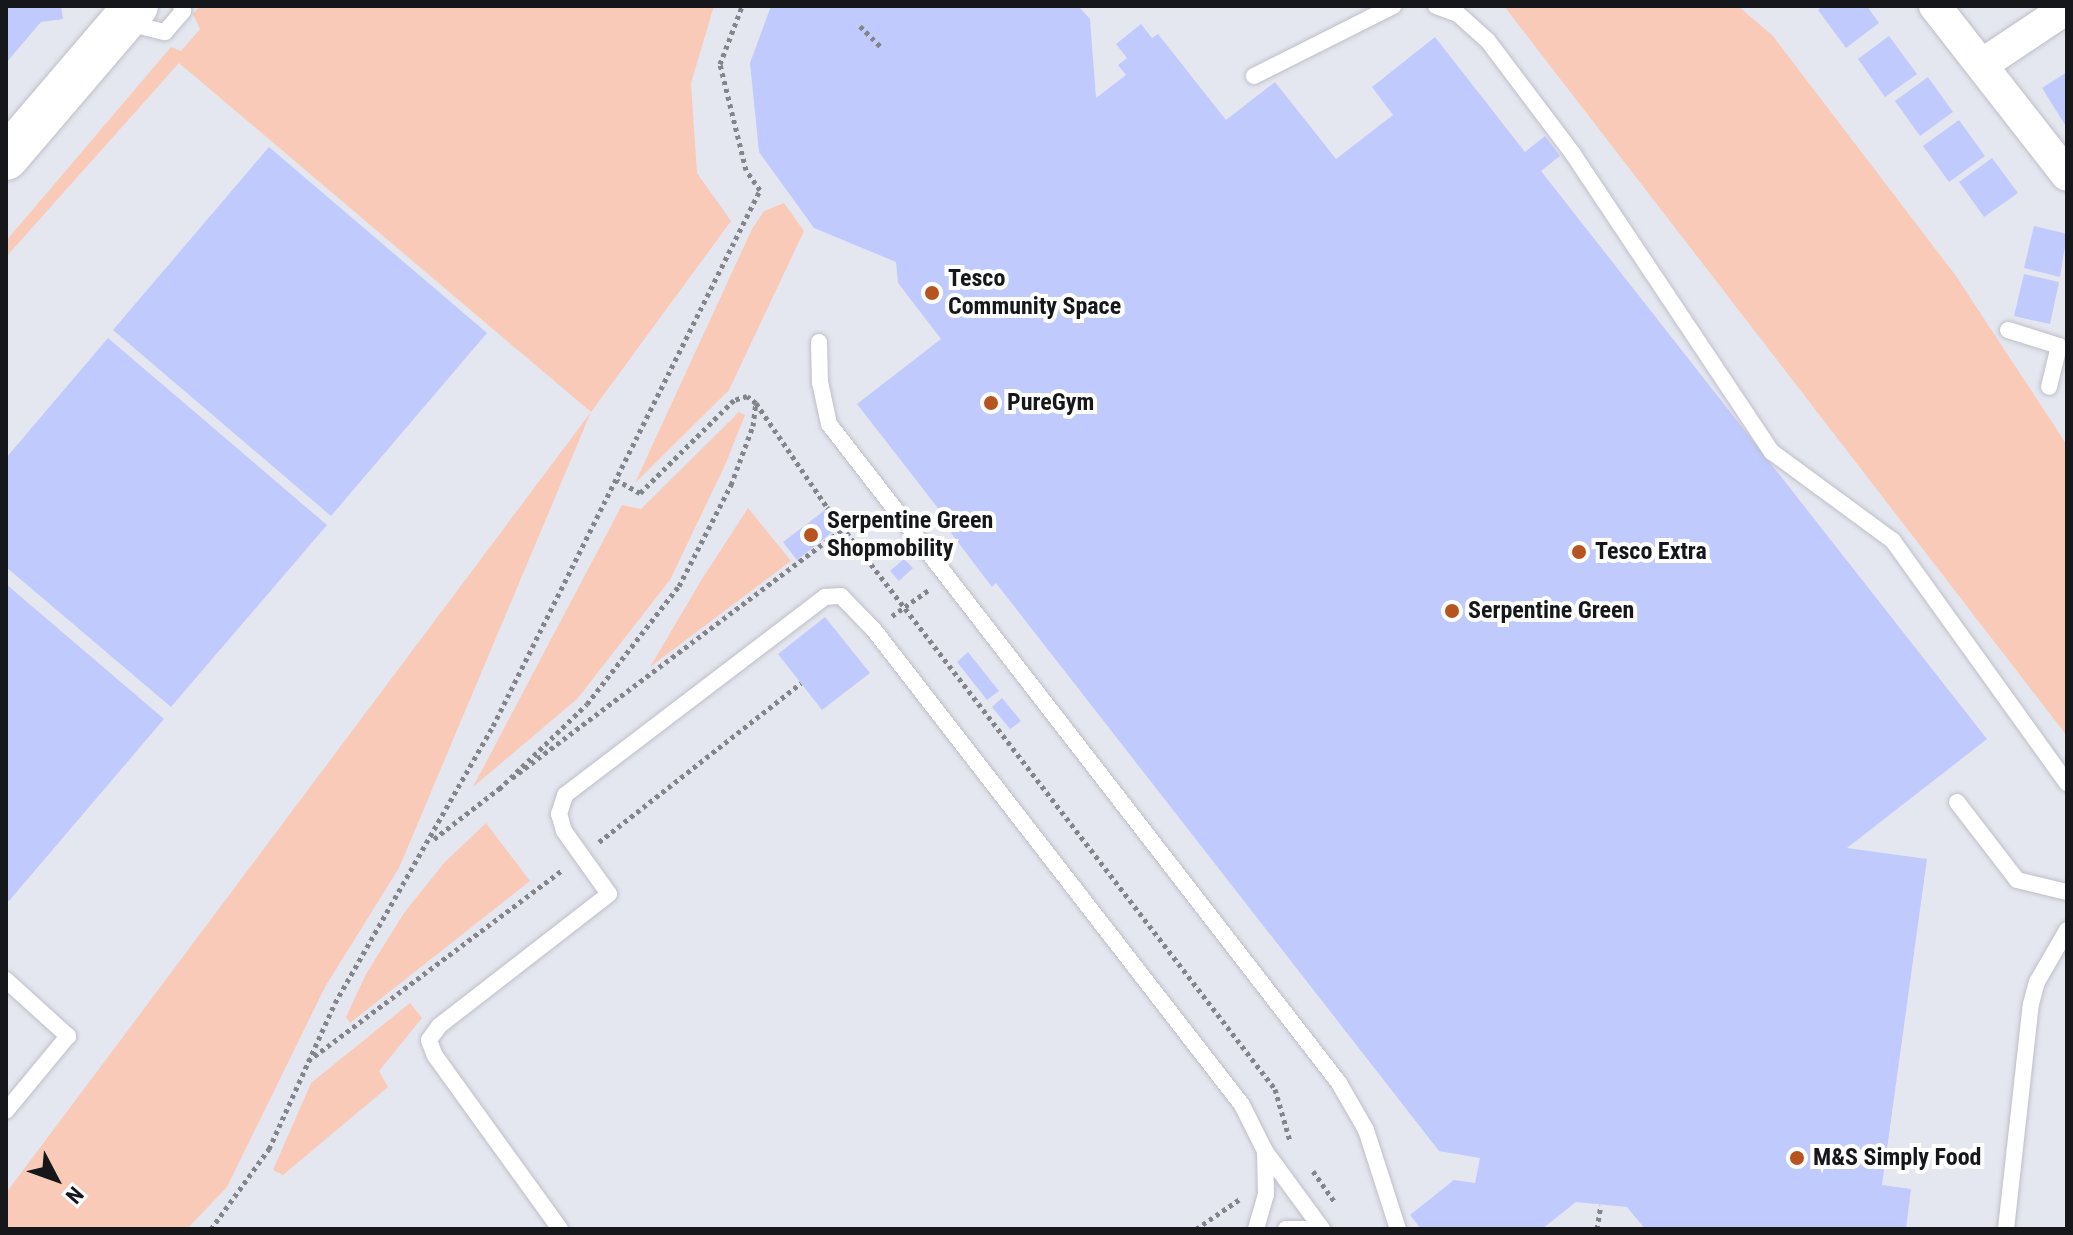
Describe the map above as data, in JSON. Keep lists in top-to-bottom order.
{
  "places": [
    "Tesco Community Space",
    "PureGym",
    "Serpentine Green Shopmobility",
    "Tesco Extra",
    "Serpentine Green",
    "M&S Simply Food"
  ],
  "north": "bottom right"
}
